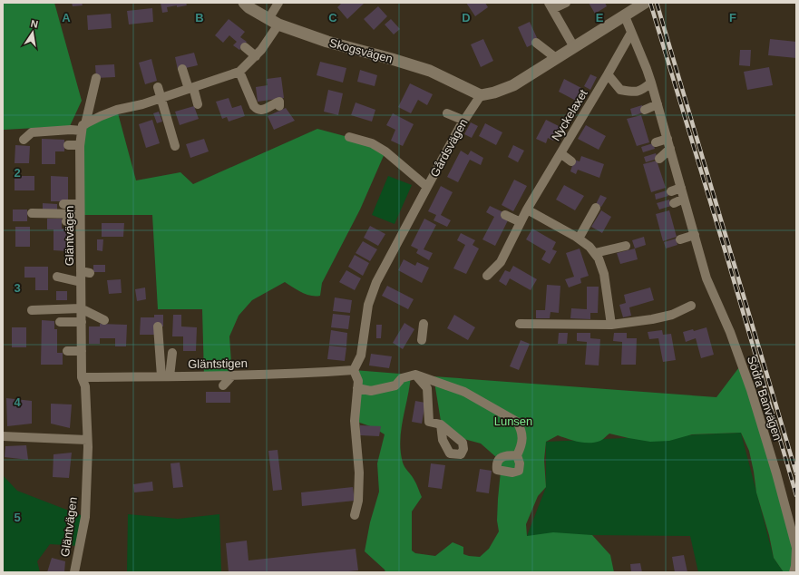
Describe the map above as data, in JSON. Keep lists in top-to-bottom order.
{
  "streets": {
    "street": [
      "Skogsvägen",
      "Nyckelaxet",
      "Gårdsvägen",
      "Gläntvägen",
      "Gläntstigen",
      "Södra Banvägen"
    ]
  },
  "crossings": [
    ["Skogsvägen", "Gårdsvägen"],
    ["Nyckelaxet", "Södra Banvägen"],
    ["Gårdsvägen", "Gläntstigen"],
    ["Gläntvägen", "Gläntstigen"]
  ],
  "parks": ["Lunsen"],
  "north": "top",
  "grid": {
    "columns": [
      "A",
      "B",
      "C",
      "D",
      "E",
      "F"
    ],
    "rows": [
      "2",
      "3",
      "4",
      "5"
    ]
  }
}
